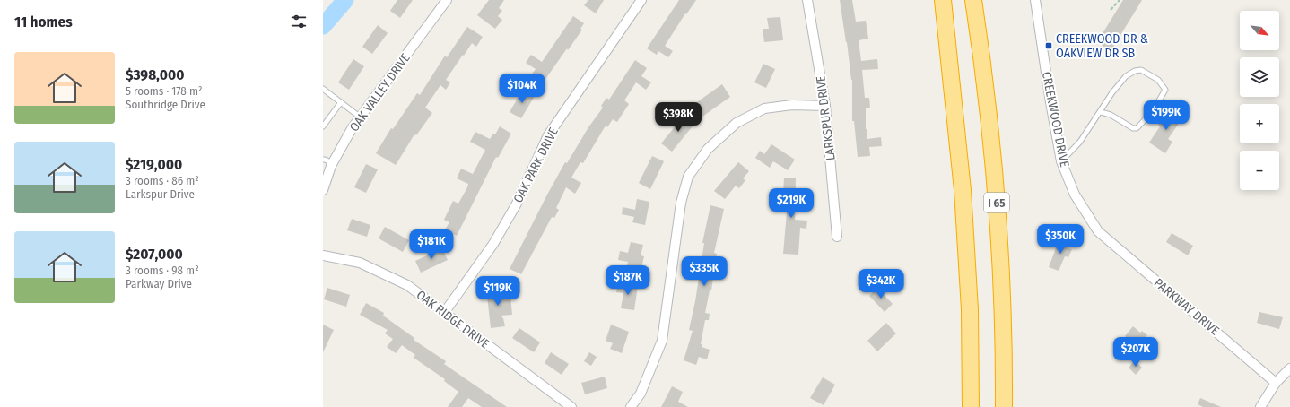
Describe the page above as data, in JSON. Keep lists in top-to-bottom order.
{
  "streets": {
    "highway": ["I 65"],
    "street": [
      "OAK VALLEY DRIVE",
      "LARKSPUR DRIVE",
      "CREEKWOOD DRIVE",
      "OAK PARK DRIVE",
      "PARKWAY DRIVE",
      "OAK RIDGE DRIVE"
    ]
  },
  "crossings": [
    ["CREEKWOOD DRIVE", "PARKWAY DRIVE"],
    ["OAK PARK DRIVE", "OAK RIDGE DRIVE"]
  ],
  "places": {
    "transit": ["CREEKWOOD DR & OAKVIEW DR SB"]
  },
  "north": "bottom right",
  "page": {
    "heading": "11 homes",
    "map_buttons": ["+", "−"],
    "list": [
      {
        "name": "$398,000",
        "note": "5 rooms · 178 m² · Southridge Drive"
      },
      {
        "name": "$219,000",
        "note": "3 rooms · 86 m² · Larkspur Drive"
      },
      {
        "name": "$207,000",
        "note": "3 rooms · 98 m² · Parkway Drive"
      }
    ],
    "price": [
      "$104K",
      "$199K",
      "$398K",
      "$219K",
      "$350K",
      "$181K",
      "$335K",
      "$187K",
      "$342K",
      "$119K",
      "$207K"
    ]
  }
}
